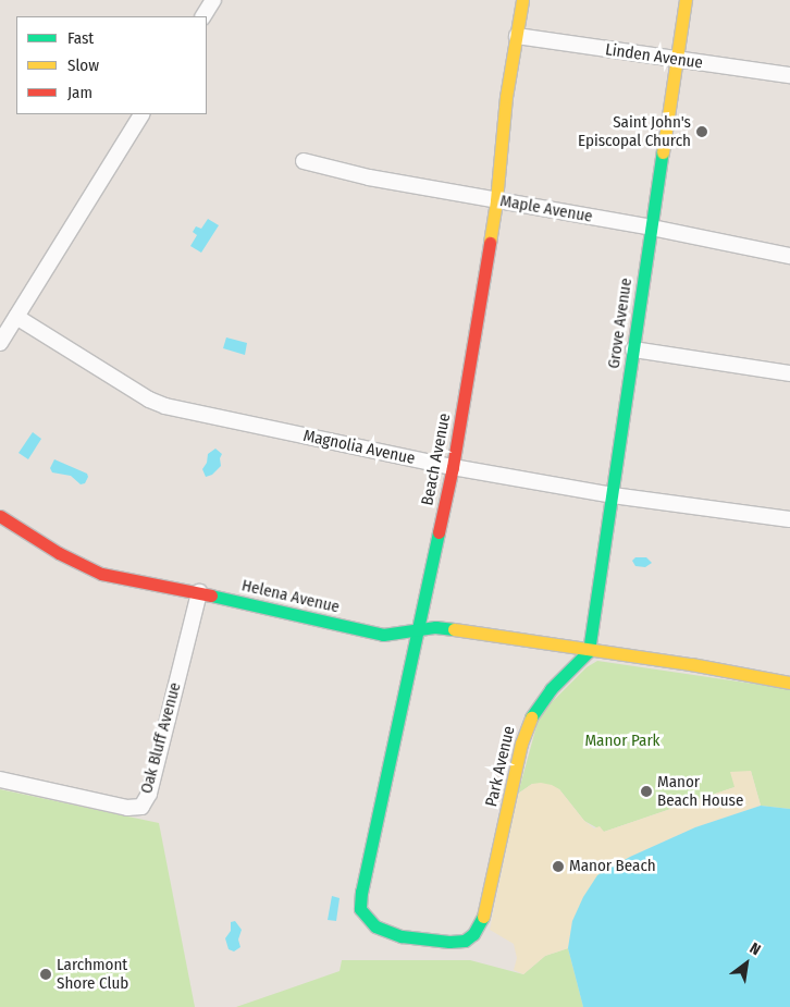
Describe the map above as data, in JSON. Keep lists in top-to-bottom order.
{
  "streets": {
    "street": [
      "Linden Avenue",
      "Maple Avenue",
      "Grove Avenue",
      "Magnolia Avenue",
      "Beach Avenue",
      "Helena Avenue",
      "Oak Bluff Avenue",
      "Park Avenue"
    ]
  },
  "crossings": [
    ["Linden Avenue", "Grove Avenue"],
    ["Linden Avenue", "Beach Avenue"],
    ["Maple Avenue", "Grove Avenue"],
    ["Maple Avenue", "Beach Avenue"],
    ["Grove Avenue", "Magnolia Avenue"],
    ["Grove Avenue", "Helena Avenue"],
    ["Grove Avenue", "Park Avenue"],
    ["Magnolia Avenue", "Beach Avenue"],
    ["Beach Avenue", "Helena Avenue"],
    ["Beach Avenue", "Park Avenue"],
    ["Helena Avenue", "Oak Bluff Avenue"],
    ["Helena Avenue", "Park Avenue"]
  ],
  "parks": ["Manor Park"],
  "places": [
    "Saint John's Episcopal Church",
    "Manor Beach House",
    "Manor Beach",
    "Larchmont Shore Club"
  ],
  "legend": ["Fast", "Slow", "Jam"],
  "north": "top right"
}
